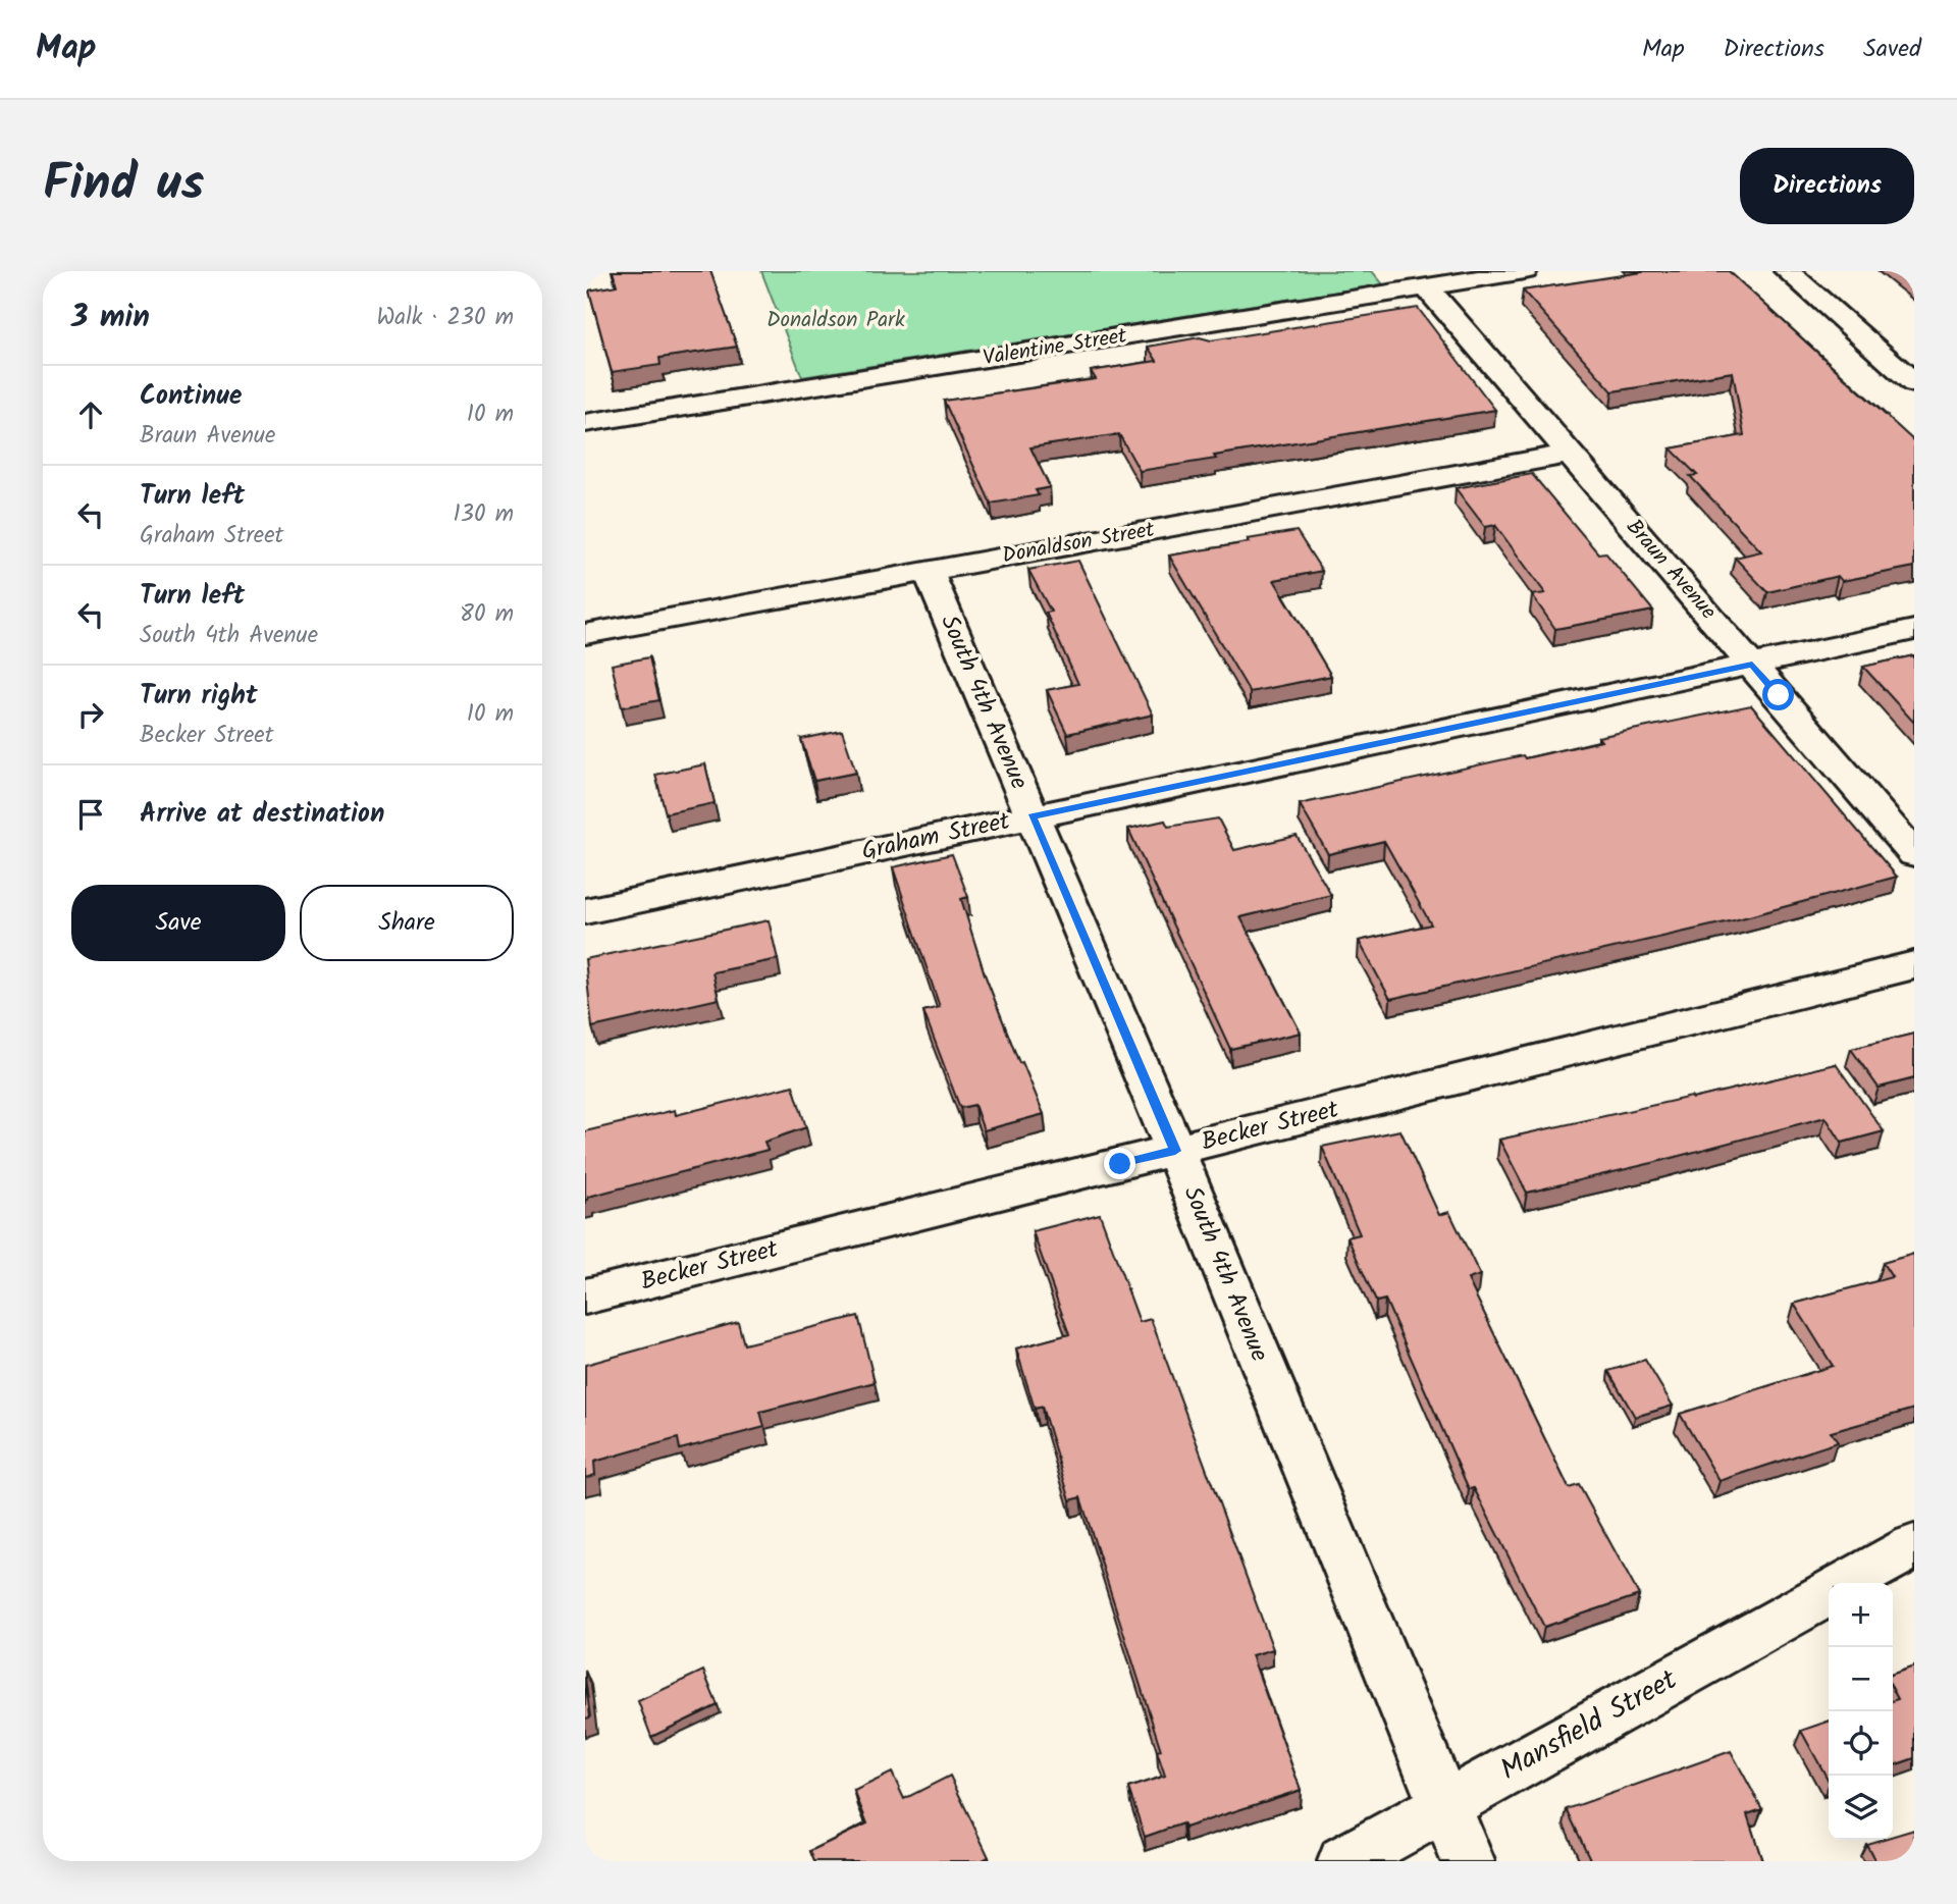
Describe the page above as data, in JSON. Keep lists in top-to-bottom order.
{
  "streets": {
    "street": [
      "Valentine Street",
      "Donaldson Street",
      "Braun Avenue",
      "South 4th Avenue",
      "Graham Street",
      "Becker Street",
      "Mansfield Street"
    ]
  },
  "crossings": [
    ["Valentine Street", "Braun Avenue"],
    ["Donaldson Street", "Braun Avenue"],
    ["Donaldson Street", "South 4th Avenue"],
    ["Braun Avenue", "Graham Street"],
    ["South 4th Avenue", "Graham Street"],
    ["South 4th Avenue", "Becker Street"],
    ["South 4th Avenue", "Mansfield Street"]
  ],
  "parks": ["Donaldson Park"],
  "page": {
    "header": "Map",
    "nav": ["Map", "Directions", "Saved"],
    "title": "Find us",
    "buttons": [
      "Directions",
      ["Save", "Share"]
    ],
    "heading": ["3 min", "Walk · 230 m"],
    "list": [
      ["Continue", "Braun Avenue", "10 m"],
      ["Turn left", "Graham Street", "130 m"],
      ["Turn left", "South 4th Avenue", "80 m"],
      ["Turn right", "Becker Street", "10 m"],
      "Arrive at destination"
    ],
    "map_buttons": ["+", "−"]
  }
}
